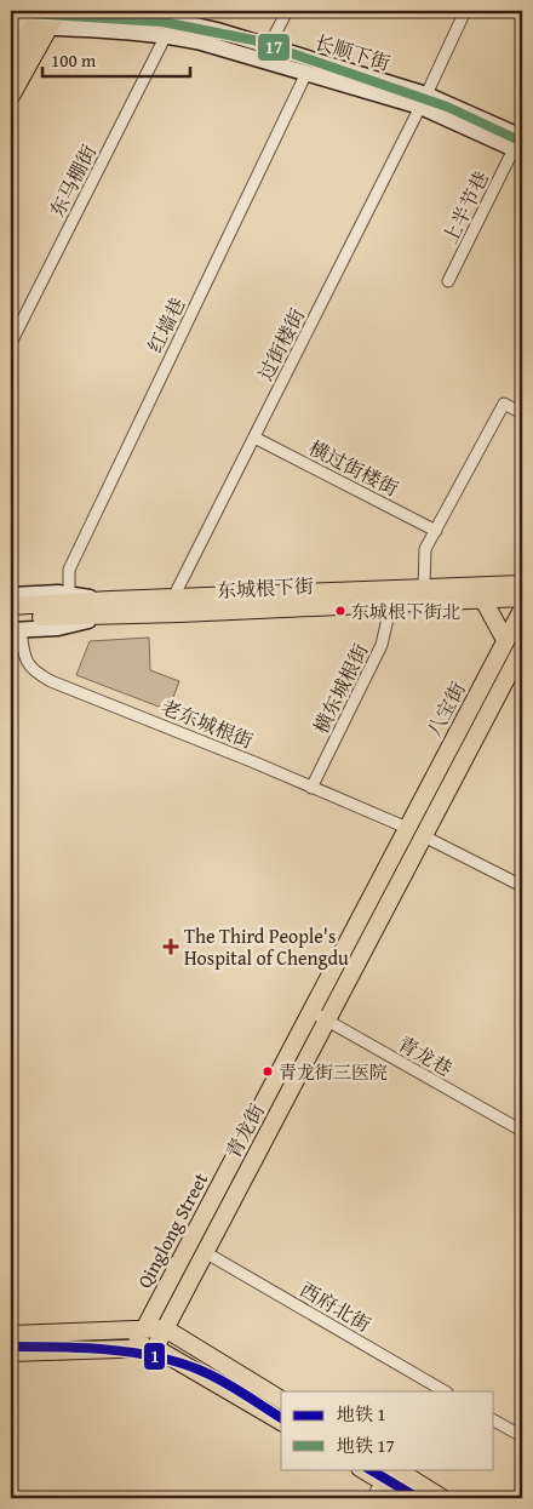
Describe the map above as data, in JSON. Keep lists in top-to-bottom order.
{
  "streets": {
    "main road": [
      "长顺下街",
      "东城根下街",
      "八宝街",
      "青龙街",
      "Qinglong Street"
    ],
    "street": [
      "东马棚街",
      "上半节巷",
      "红墙巷",
      "过街楼街",
      "横过街楼街",
      "横东城根街",
      "老东城根街",
      "青龙巷",
      "西府北街"
    ]
  },
  "crossings": [
    ["长顺下街", "东马棚街"],
    ["长顺下街", "上半节巷"],
    ["长顺下街", "红墙巷"],
    ["长顺下街", "过街楼街"],
    ["红墙巷", "东城根下街"],
    ["过街楼街", "横过街楼街"],
    ["过街楼街", "东城根下街"],
    ["东城根下街", "横东城根街"],
    ["横东城根街", "老东城根街"],
    ["八宝街", "老东城根街"],
    ["八宝街", "青龙街"],
    ["八宝街", "Qinglong Street"],
    ["老东城根街", "Qinglong Street"],
    ["青龙巷", "青龙街"],
    ["青龙巷", "Qinglong Street"],
    ["青龙街", "西府北街"]
  ],
  "places": {
    "other": ["东城根下街北", "青龙街三医院"],
    "health": ["The Third People's Hospital of Chengdu"]
  },
  "lines": ["metro line 17", "metro line 1"],
  "legend": ["地铁 1", "地铁 17"],
  "scale_bar": "100 m"
}
